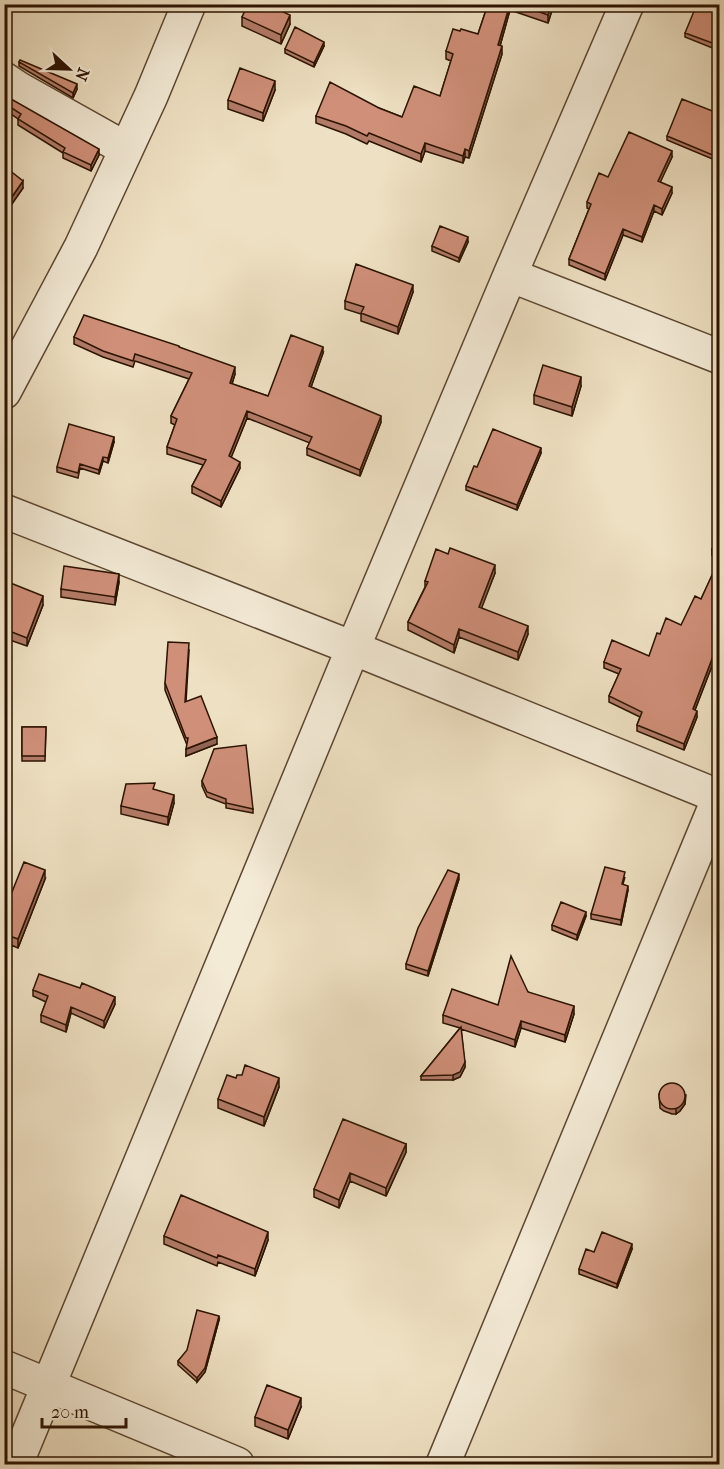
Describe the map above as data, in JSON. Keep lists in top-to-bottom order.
{
  "scale_bar": "20 m",
  "north": "right"
}
